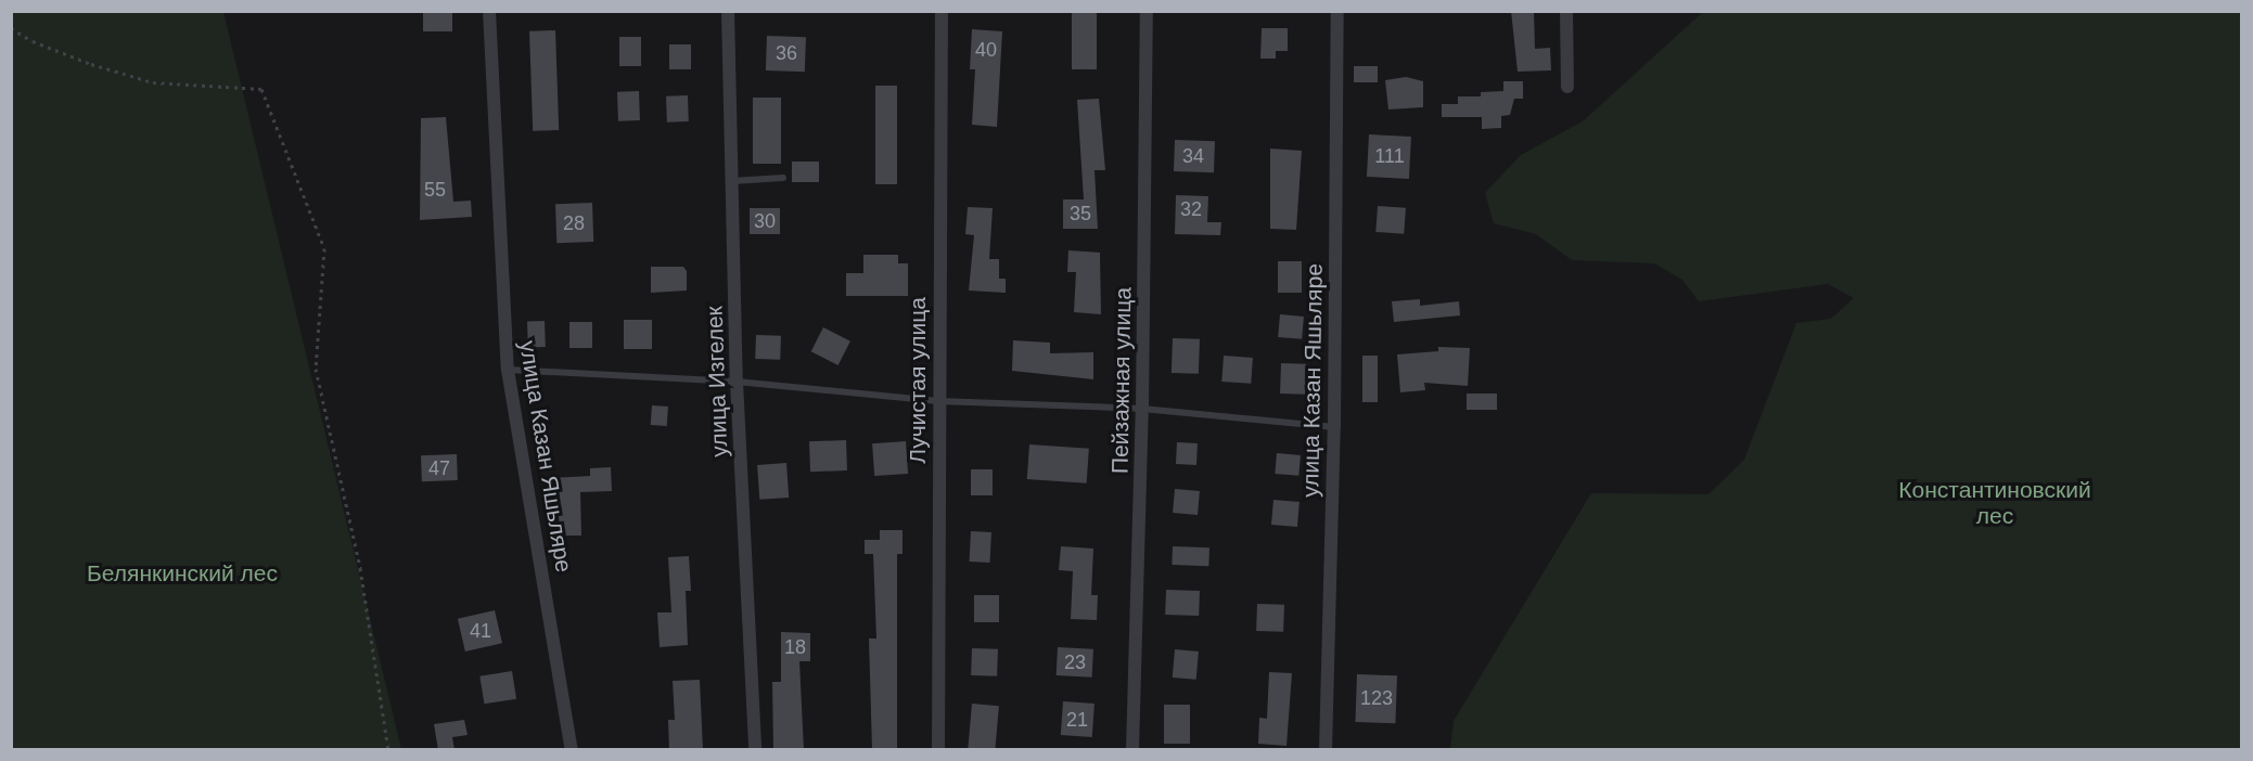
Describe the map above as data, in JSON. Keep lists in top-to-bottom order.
{
  "streets": {
    "street": [
      "Лучистая улица",
      "Пейзажная улица",
      "улица Казан Яшьляре",
      "улица Изгелек"
    ]
  },
  "parks": ["Константиновский лес", "Белянкинский лес"],
  "house_numbers": [
    "40",
    "36",
    "34",
    "111",
    "55",
    "32",
    "35",
    "30",
    "28",
    "47",
    "41",
    "18",
    "23",
    "123",
    "21"
  ]
}
